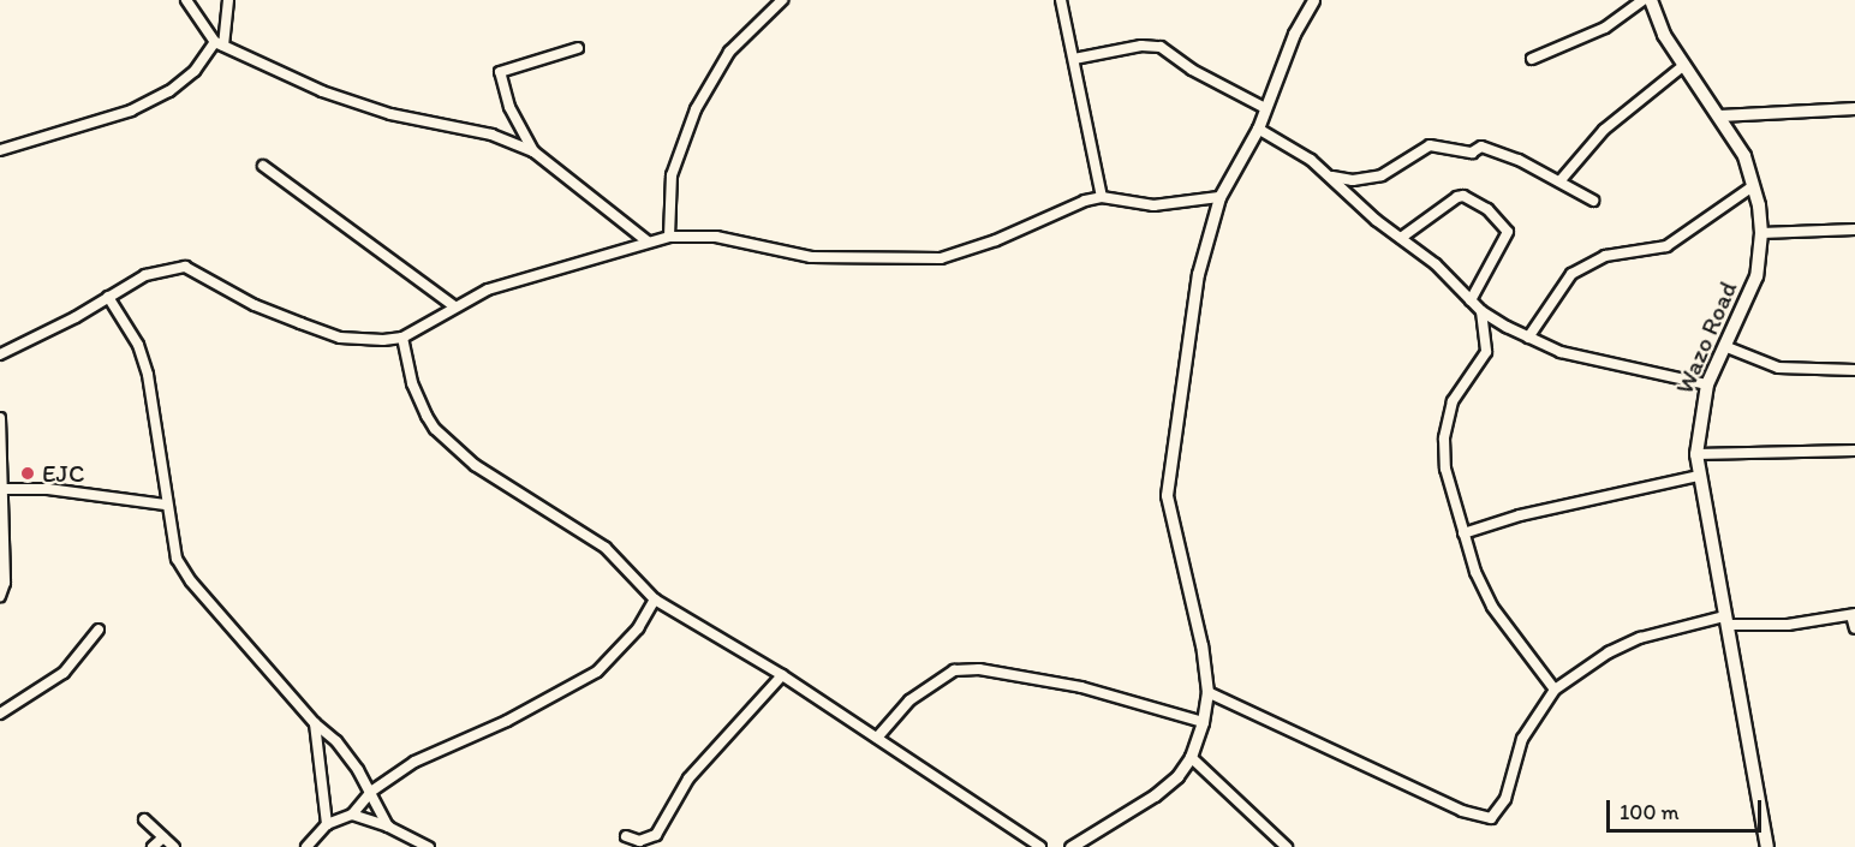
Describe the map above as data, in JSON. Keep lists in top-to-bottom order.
{
  "streets": {
    "main road": ["Wazo Road"]
  },
  "places": ["EJC"],
  "scale_bar": "100 m"
}
